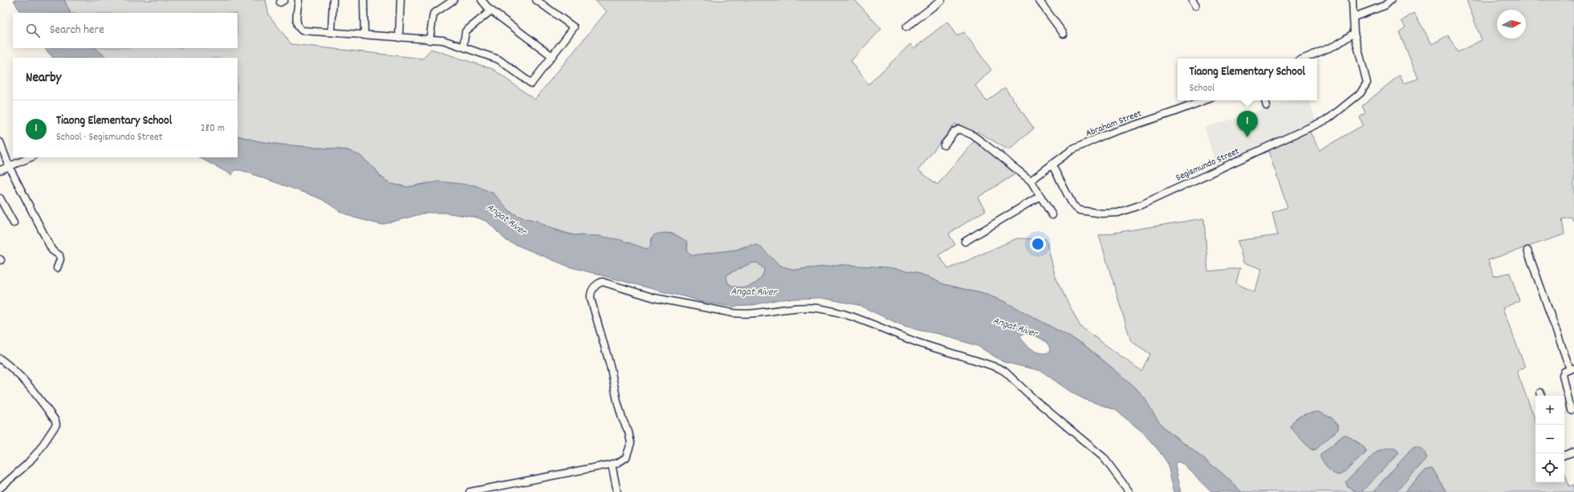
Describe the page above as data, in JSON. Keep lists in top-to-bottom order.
{
  "streets": {
    "street": ["Abraham Street", "Segismundo Street"]
  },
  "crossings": [
    ["Abraham Street", "Segismundo Street"]
  ],
  "water": ["Angat River"],
  "north": "right",
  "page": {
    "search": "Search here",
    "heading": "Nearby",
    "popup": ["Tiaong Elementary School", "School"],
    "list": [
      {
        "mark": "1",
        "name": "Tiaong Elementary School",
        "note": "School · Segismundo Street",
        "value": "280 m"
      }
    ],
    "pins": "1",
    "map_buttons": ["+", "−"]
  }
}
